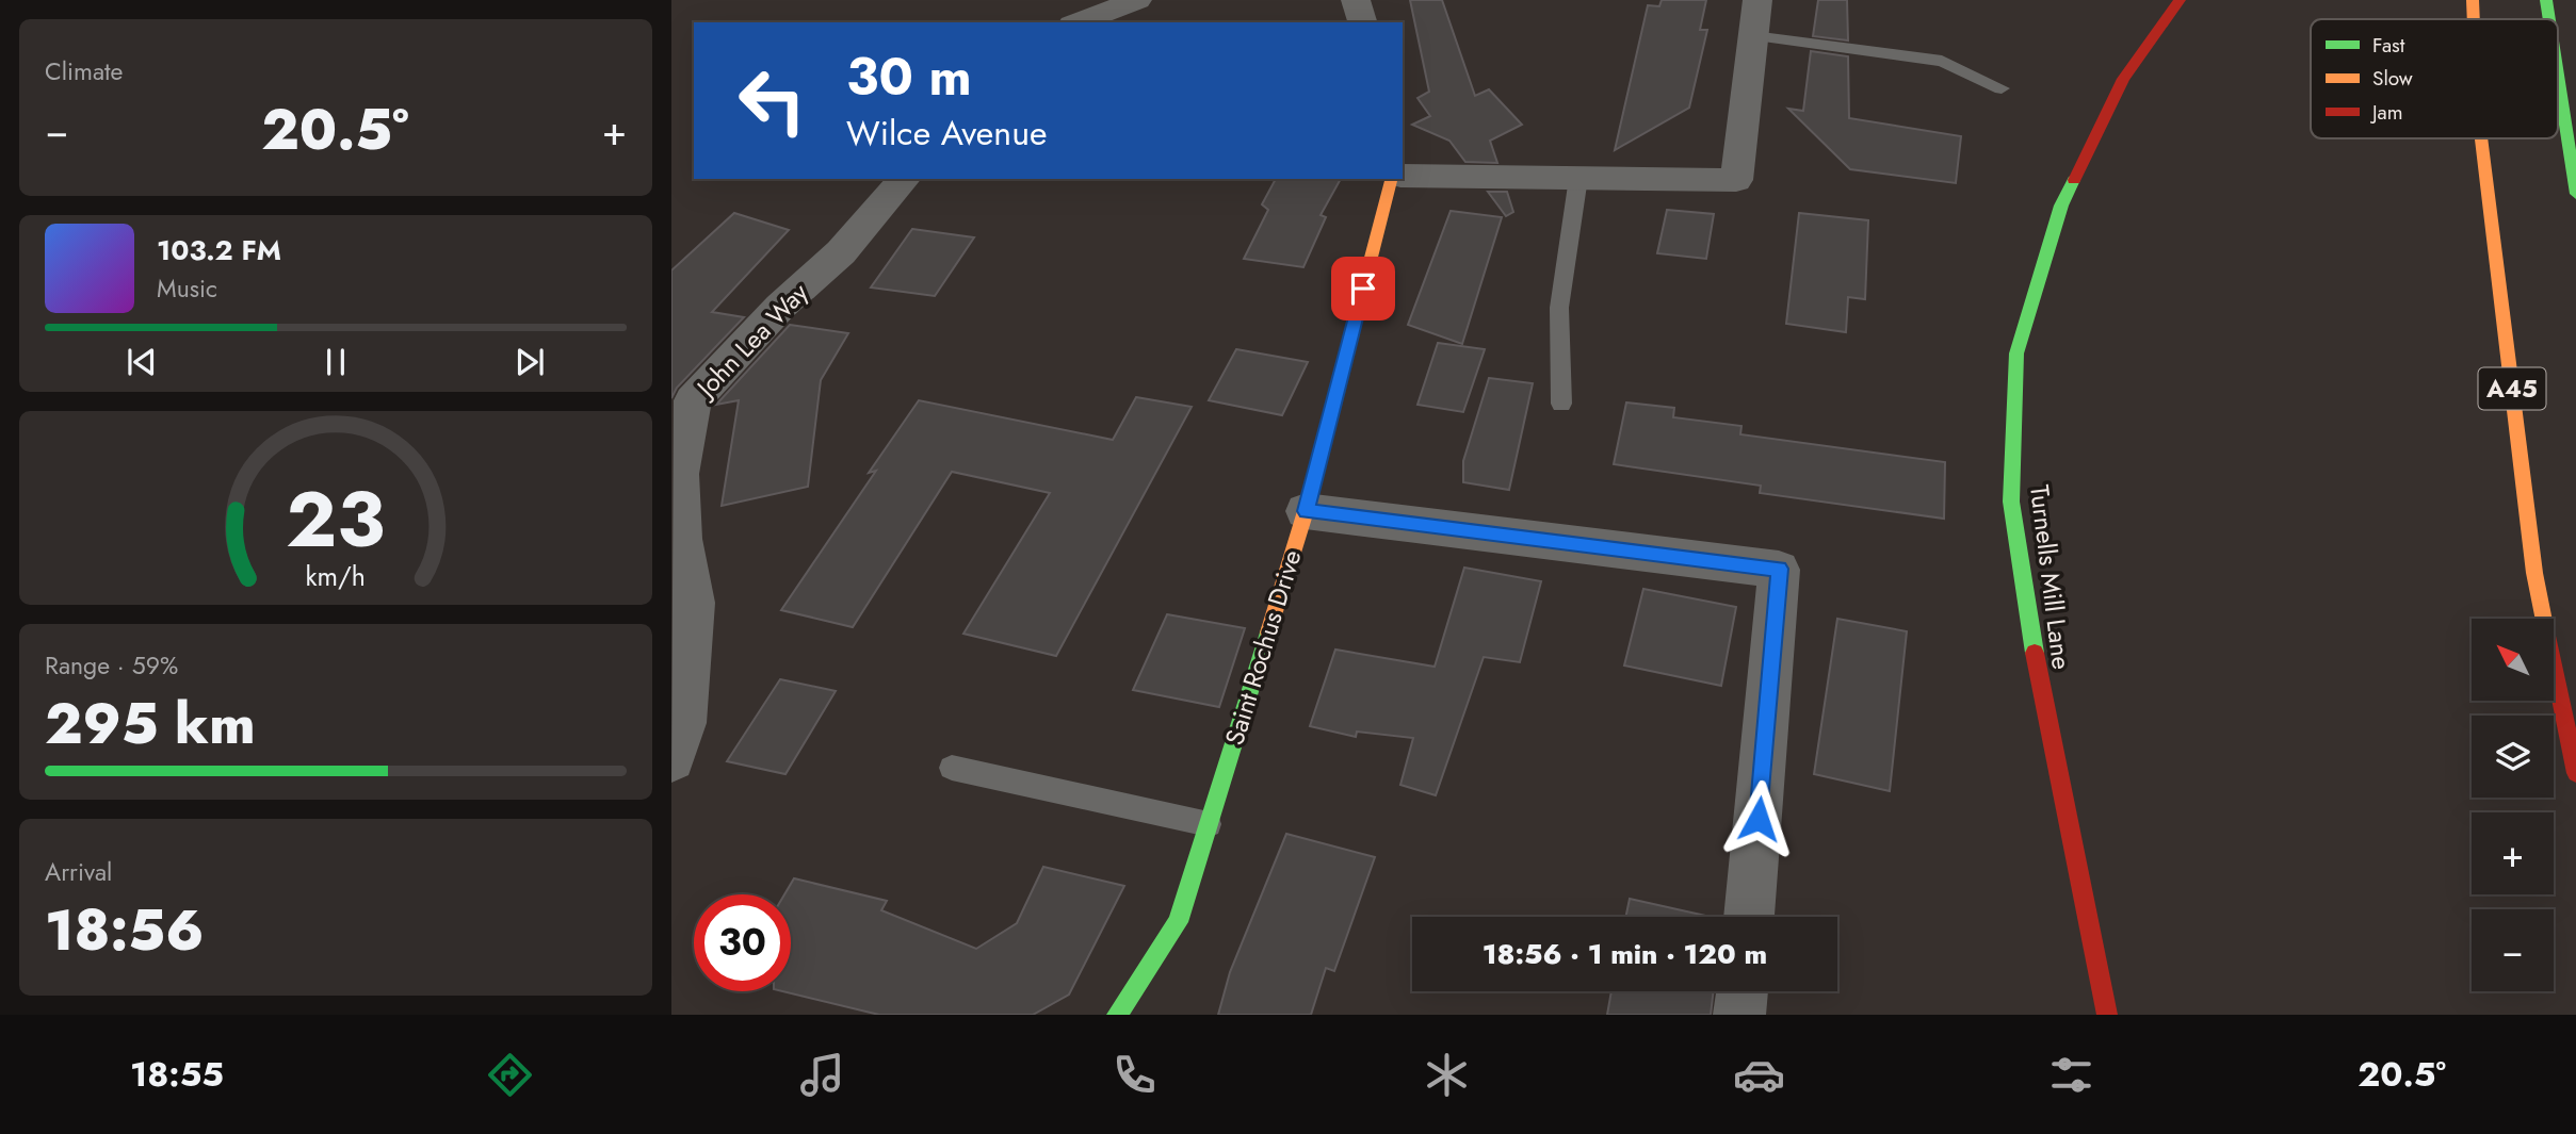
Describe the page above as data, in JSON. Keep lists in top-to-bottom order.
{
  "streets": {
    "main road": ["A45", "Turnells Mill Lane", "Saint Rochus Drive"],
    "street": ["John Lea Way"]
  },
  "legend": ["Fast", "Slow", "Jam"],
  "north": "top left",
  "page": {
    "tile": [
      "Climate",
      ["Range · 59%", "295 km"],
      ["Arrival", "18:56"]
    ],
    "turn": ["30 m", "Wilce Avenue"],
    "heat": ["−", "20.5°", "+"],
    "song": ["103.2 FM", "Music"],
    "map_buttons": ["+", "−"],
    "limit": "30",
    "trip": "18:56 · 1 min · 120 m",
    "tabs": ["18:55", "20.5°"],
    "gauge": ["23", "km/h"]
  }
}
